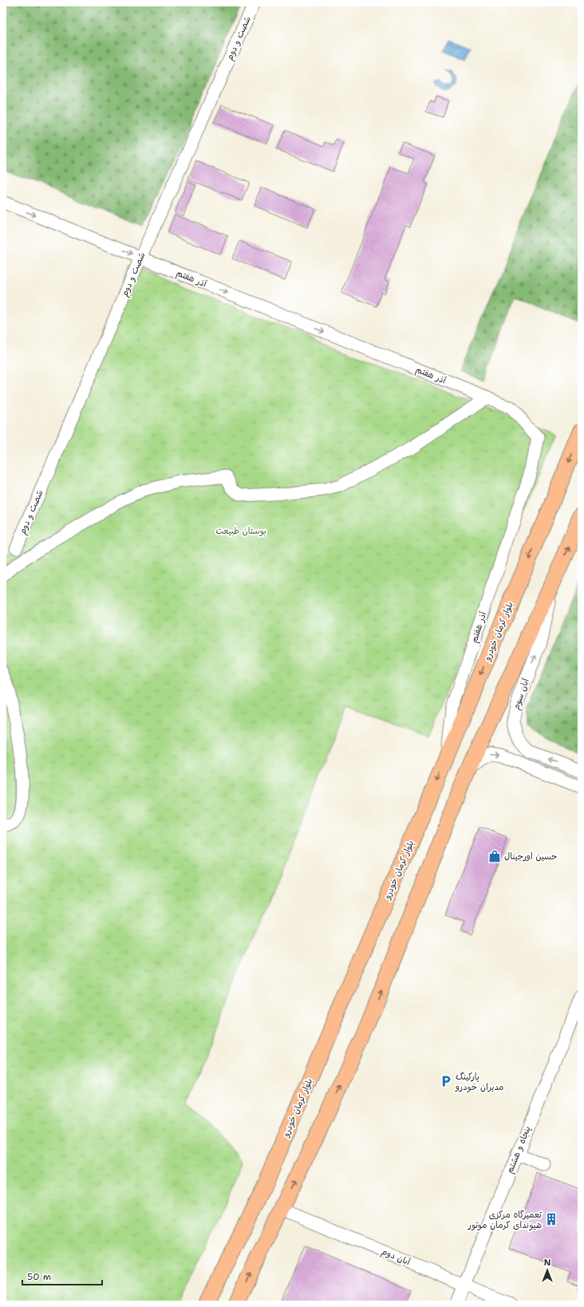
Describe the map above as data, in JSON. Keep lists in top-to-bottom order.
{
  "streets": {
    "main road": ["بلوار کرمان خودرو"],
    "street": [
      "شصت و دوم",
      "آذر هفتم",
      "آبان سوم",
      "پنجاه و هشتم",
      "آبان دوم"
    ]
  },
  "crossings": [
    ["شصت و دوم", "آذر هفتم"],
    ["آذر هفتم", "بلوار کرمان خودرو"],
    ["پنجاه و هشتم", "آبان دوم"]
  ],
  "one_way": ["آذر هفتم", "آبان سوم"],
  "parks": ["بوستان طبیعت"],
  "places": {
    "shop": ["حسین اورجینال"],
    "parking": ["پارکینگ مدیران خودرو"],
    "building": ["تعمیرگاه مرکزی هیوندای کرمان موتور"]
  },
  "scale_bar": "50 m",
  "north": "top"
}
